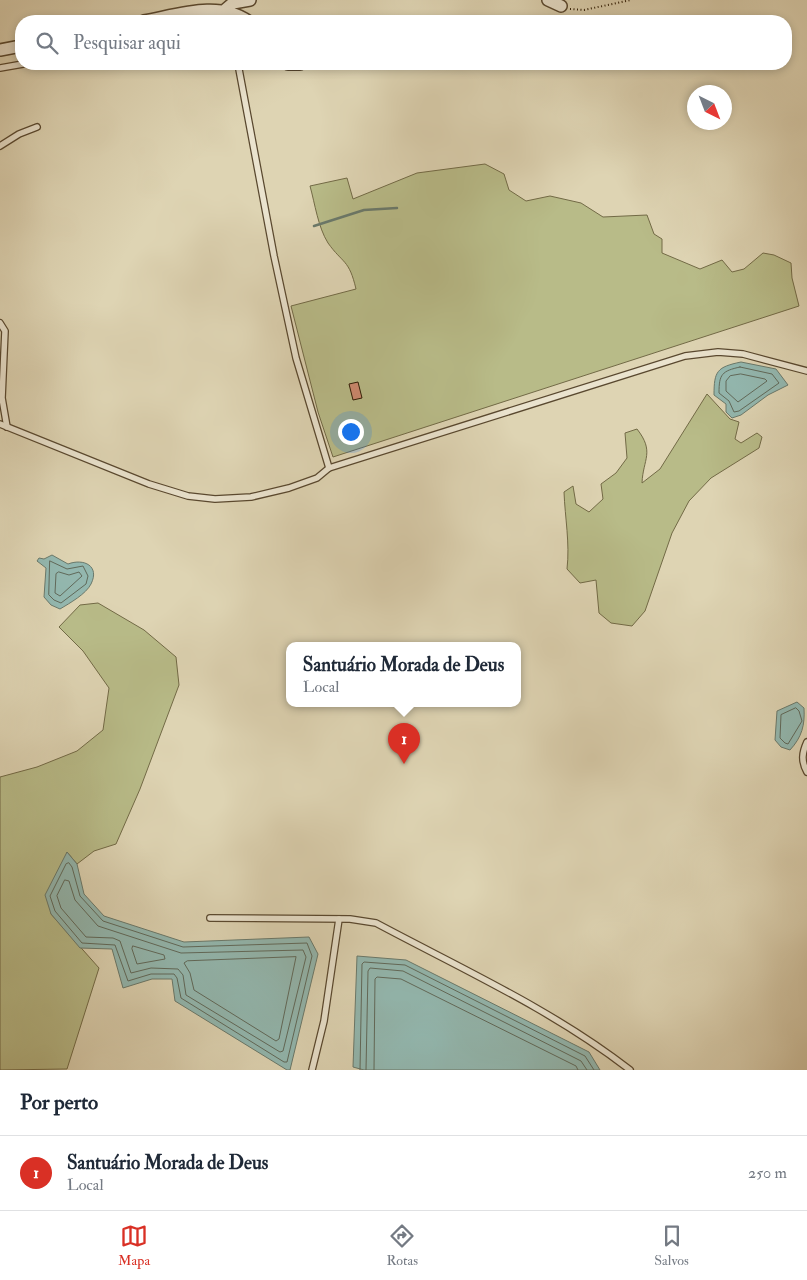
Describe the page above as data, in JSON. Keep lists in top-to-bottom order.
{
  "north": "bottom right",
  "page": {
    "search": "Pesquisar aqui",
    "popup": ["Santuário Morada de Deus", "Local"],
    "pins": "1",
    "heading": "Por perto",
    "list": [
      {
        "mark": "1",
        "name": "Santuário Morada de Deus",
        "note": "Local",
        "value": "250 m"
      }
    ],
    "nav": ["Mapa", "Rotas", "Salvos"]
  }
}
